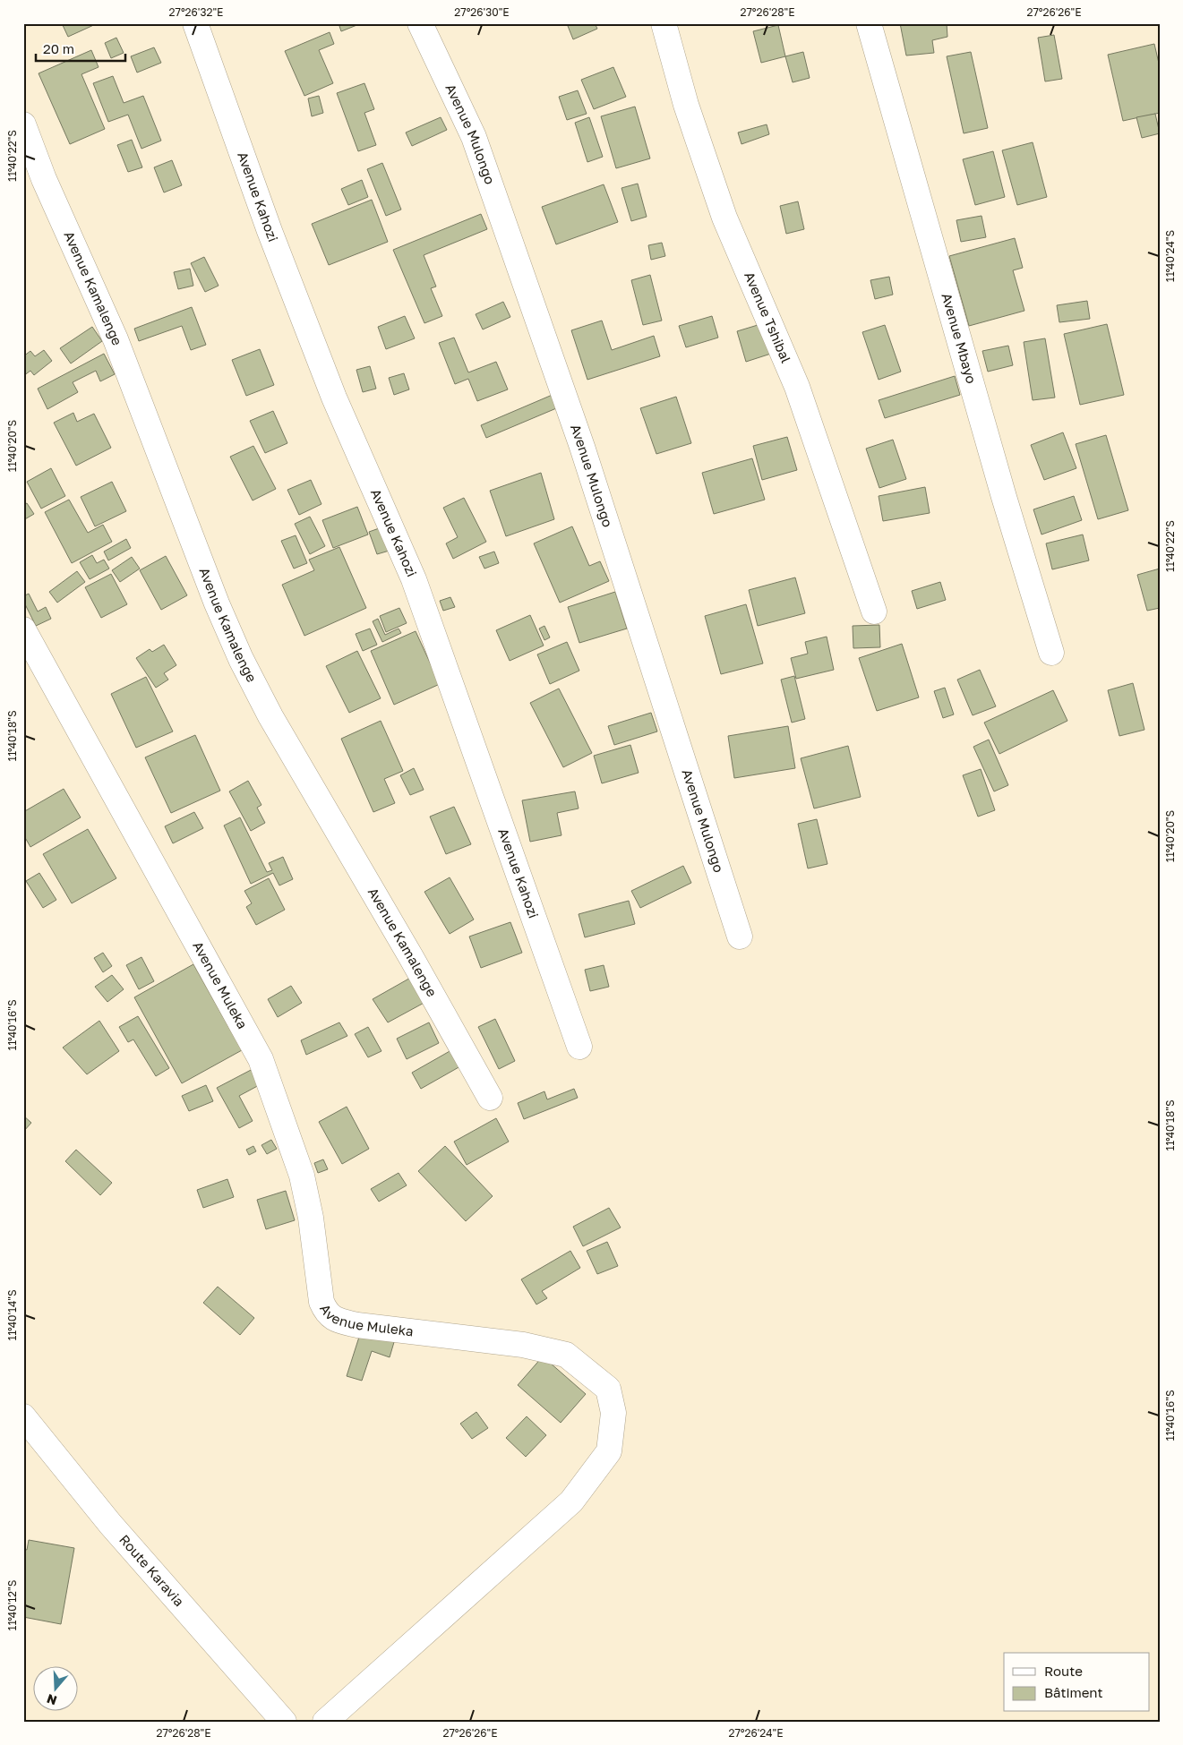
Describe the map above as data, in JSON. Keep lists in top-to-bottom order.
{
  "streets": {
    "street": [
      "Avenue Mulongo",
      "Avenue Kahozi",
      "Avenue Kamalenge",
      "Avenue Tshibal",
      "Avenue Mbayo",
      "Avenue Muleka",
      "Route Karavia"
    ]
  },
  "legend": ["Route", "Bâtiment"],
  "scale_bar": "20 m",
  "north": "bottom",
  "coordinates": [
    "27°26'32\"E",
    "27°26'30\"E",
    "27°26'28\"E",
    "27°26'26\"E",
    "11°40'22\"S",
    "11°40'24\"S",
    "11°40'20\"S",
    "11°40'18\"S",
    "11°40'16\"S",
    "11°40'14\"S",
    "11°40'12\"S",
    "27°26'24\"E"
  ]
}
